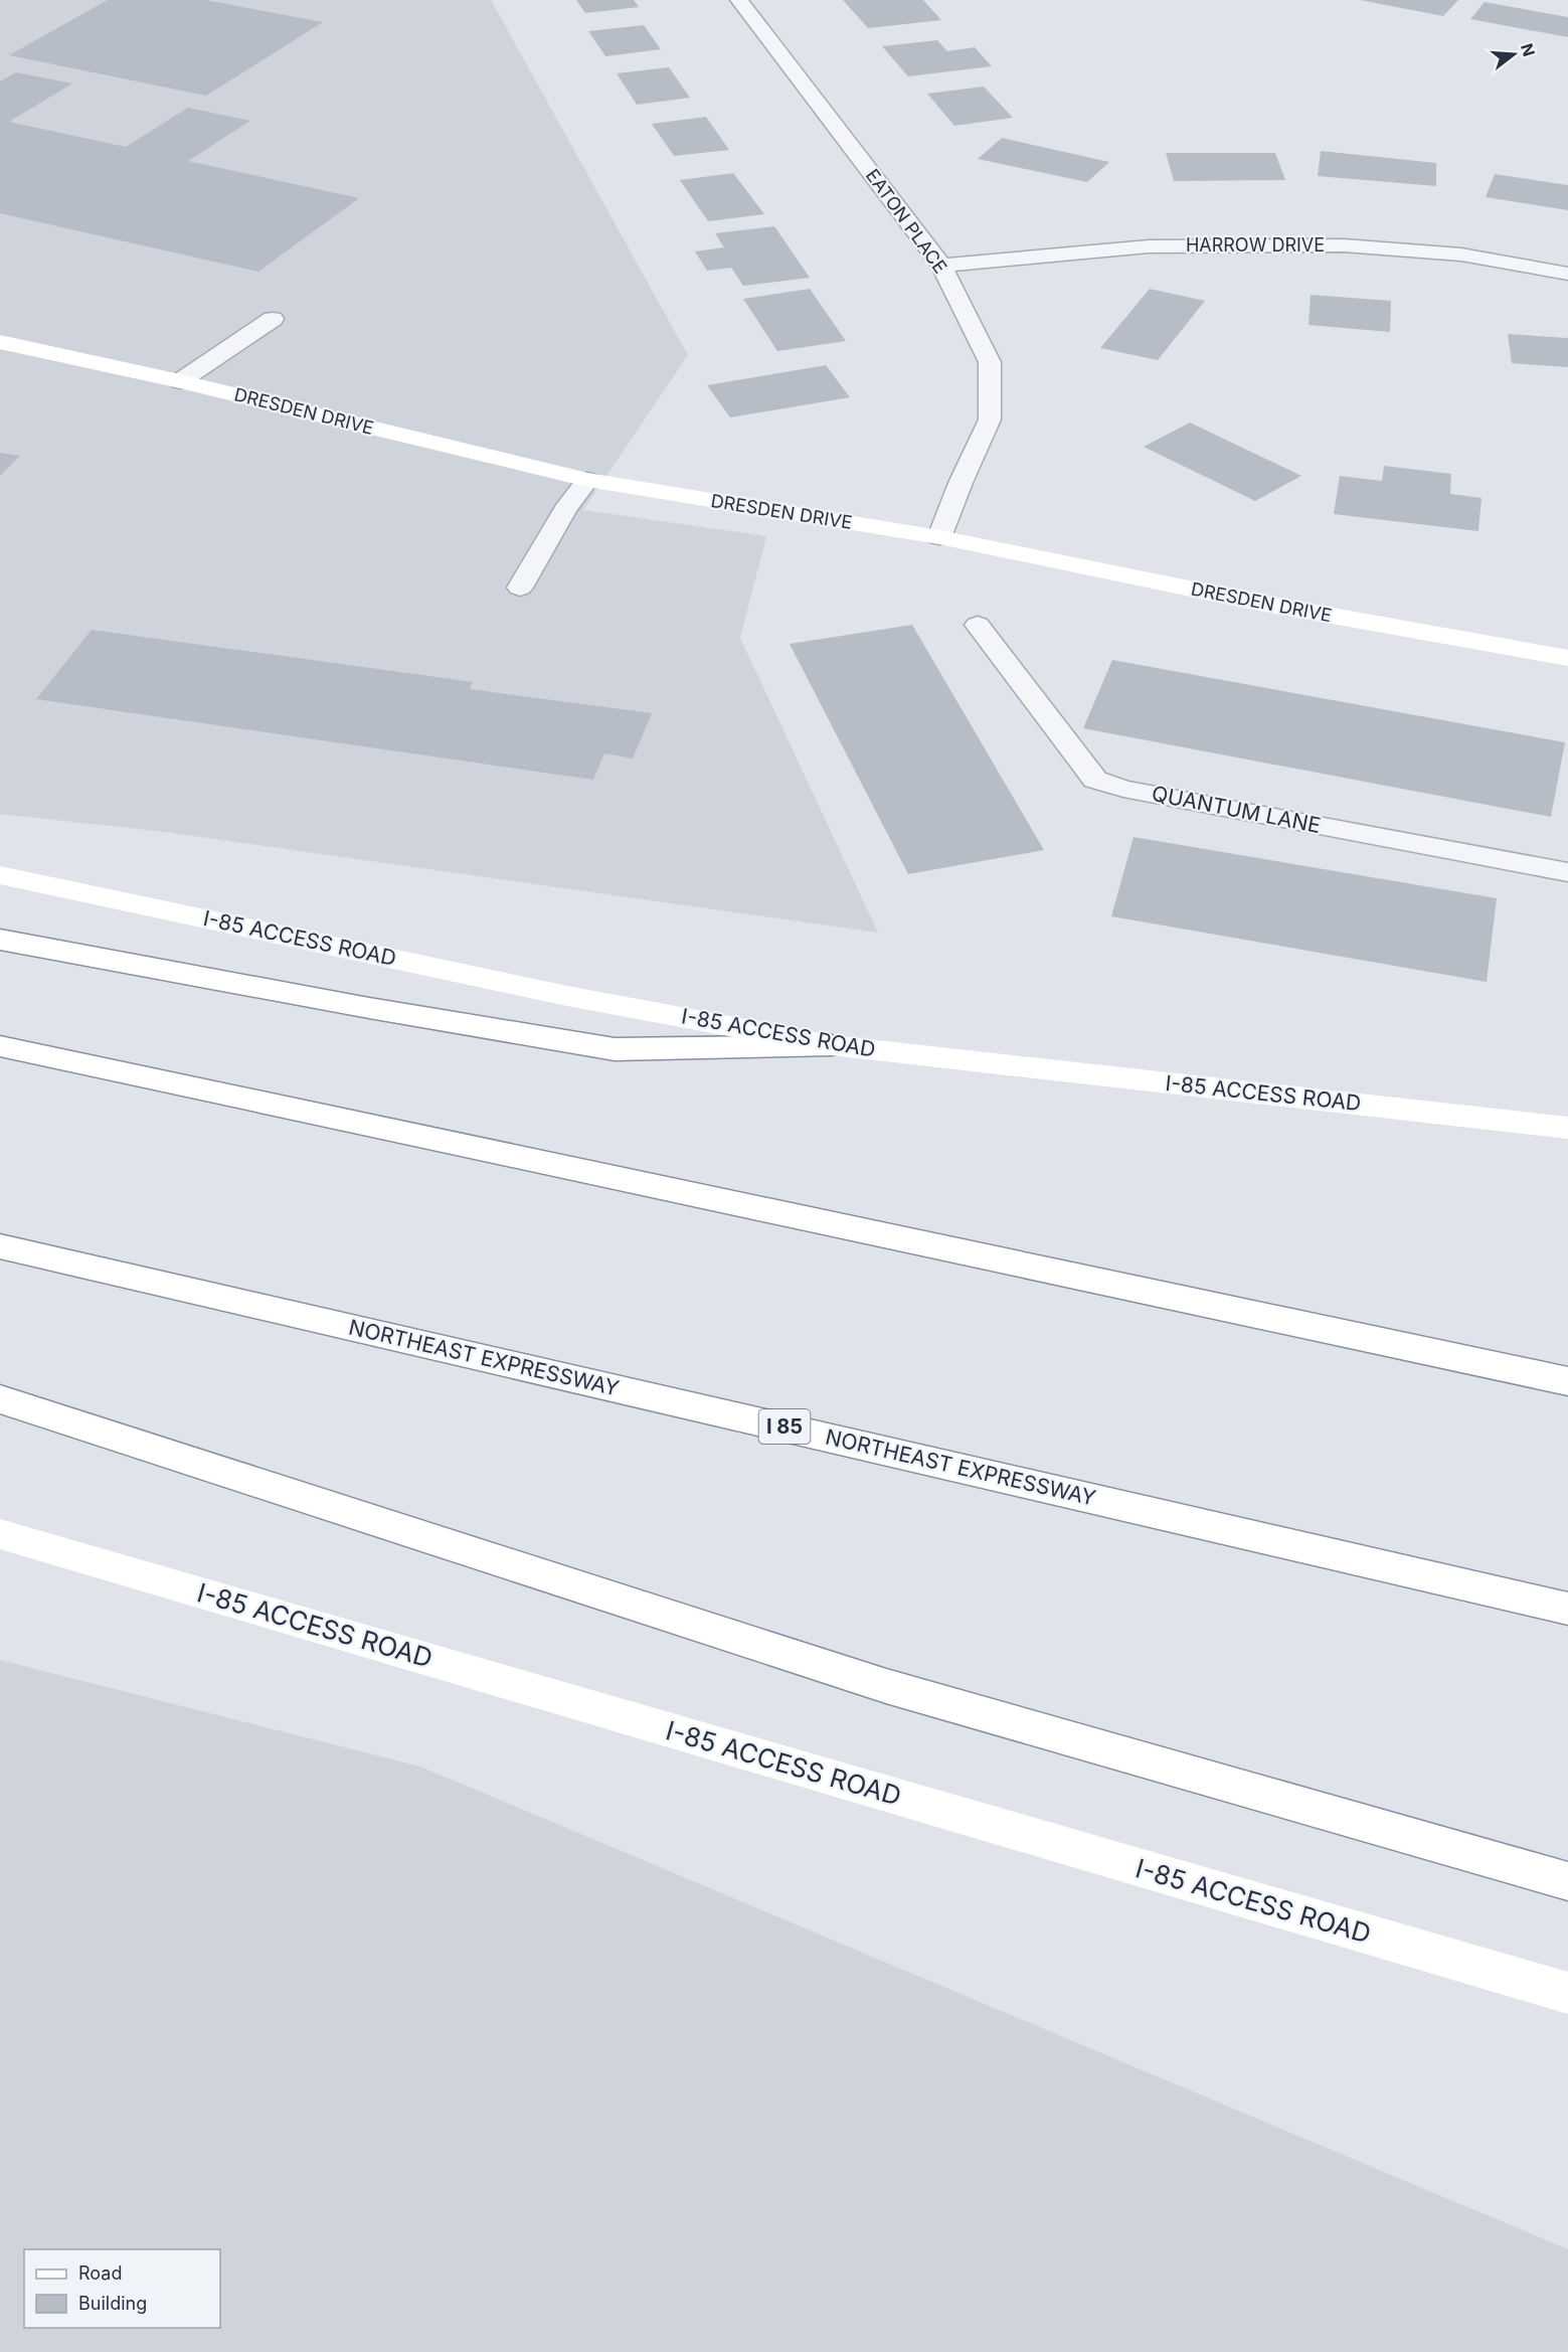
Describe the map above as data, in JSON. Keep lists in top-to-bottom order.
{
  "streets": {
    "main road": [
      "DRESDEN DRIVE",
      "I-85 ACCESS ROAD",
      "NORTHEAST EXPRESSWAY",
      "I 85"
    ],
    "street": ["EATON PLACE", "HARROW DRIVE", "QUANTUM LANE"]
  },
  "crossings": [
    ["EATON PLACE", "HARROW DRIVE"],
    ["EATON PLACE", "DRESDEN DRIVE"]
  ],
  "legend": ["Road", "Building"],
  "north": "right"
}
